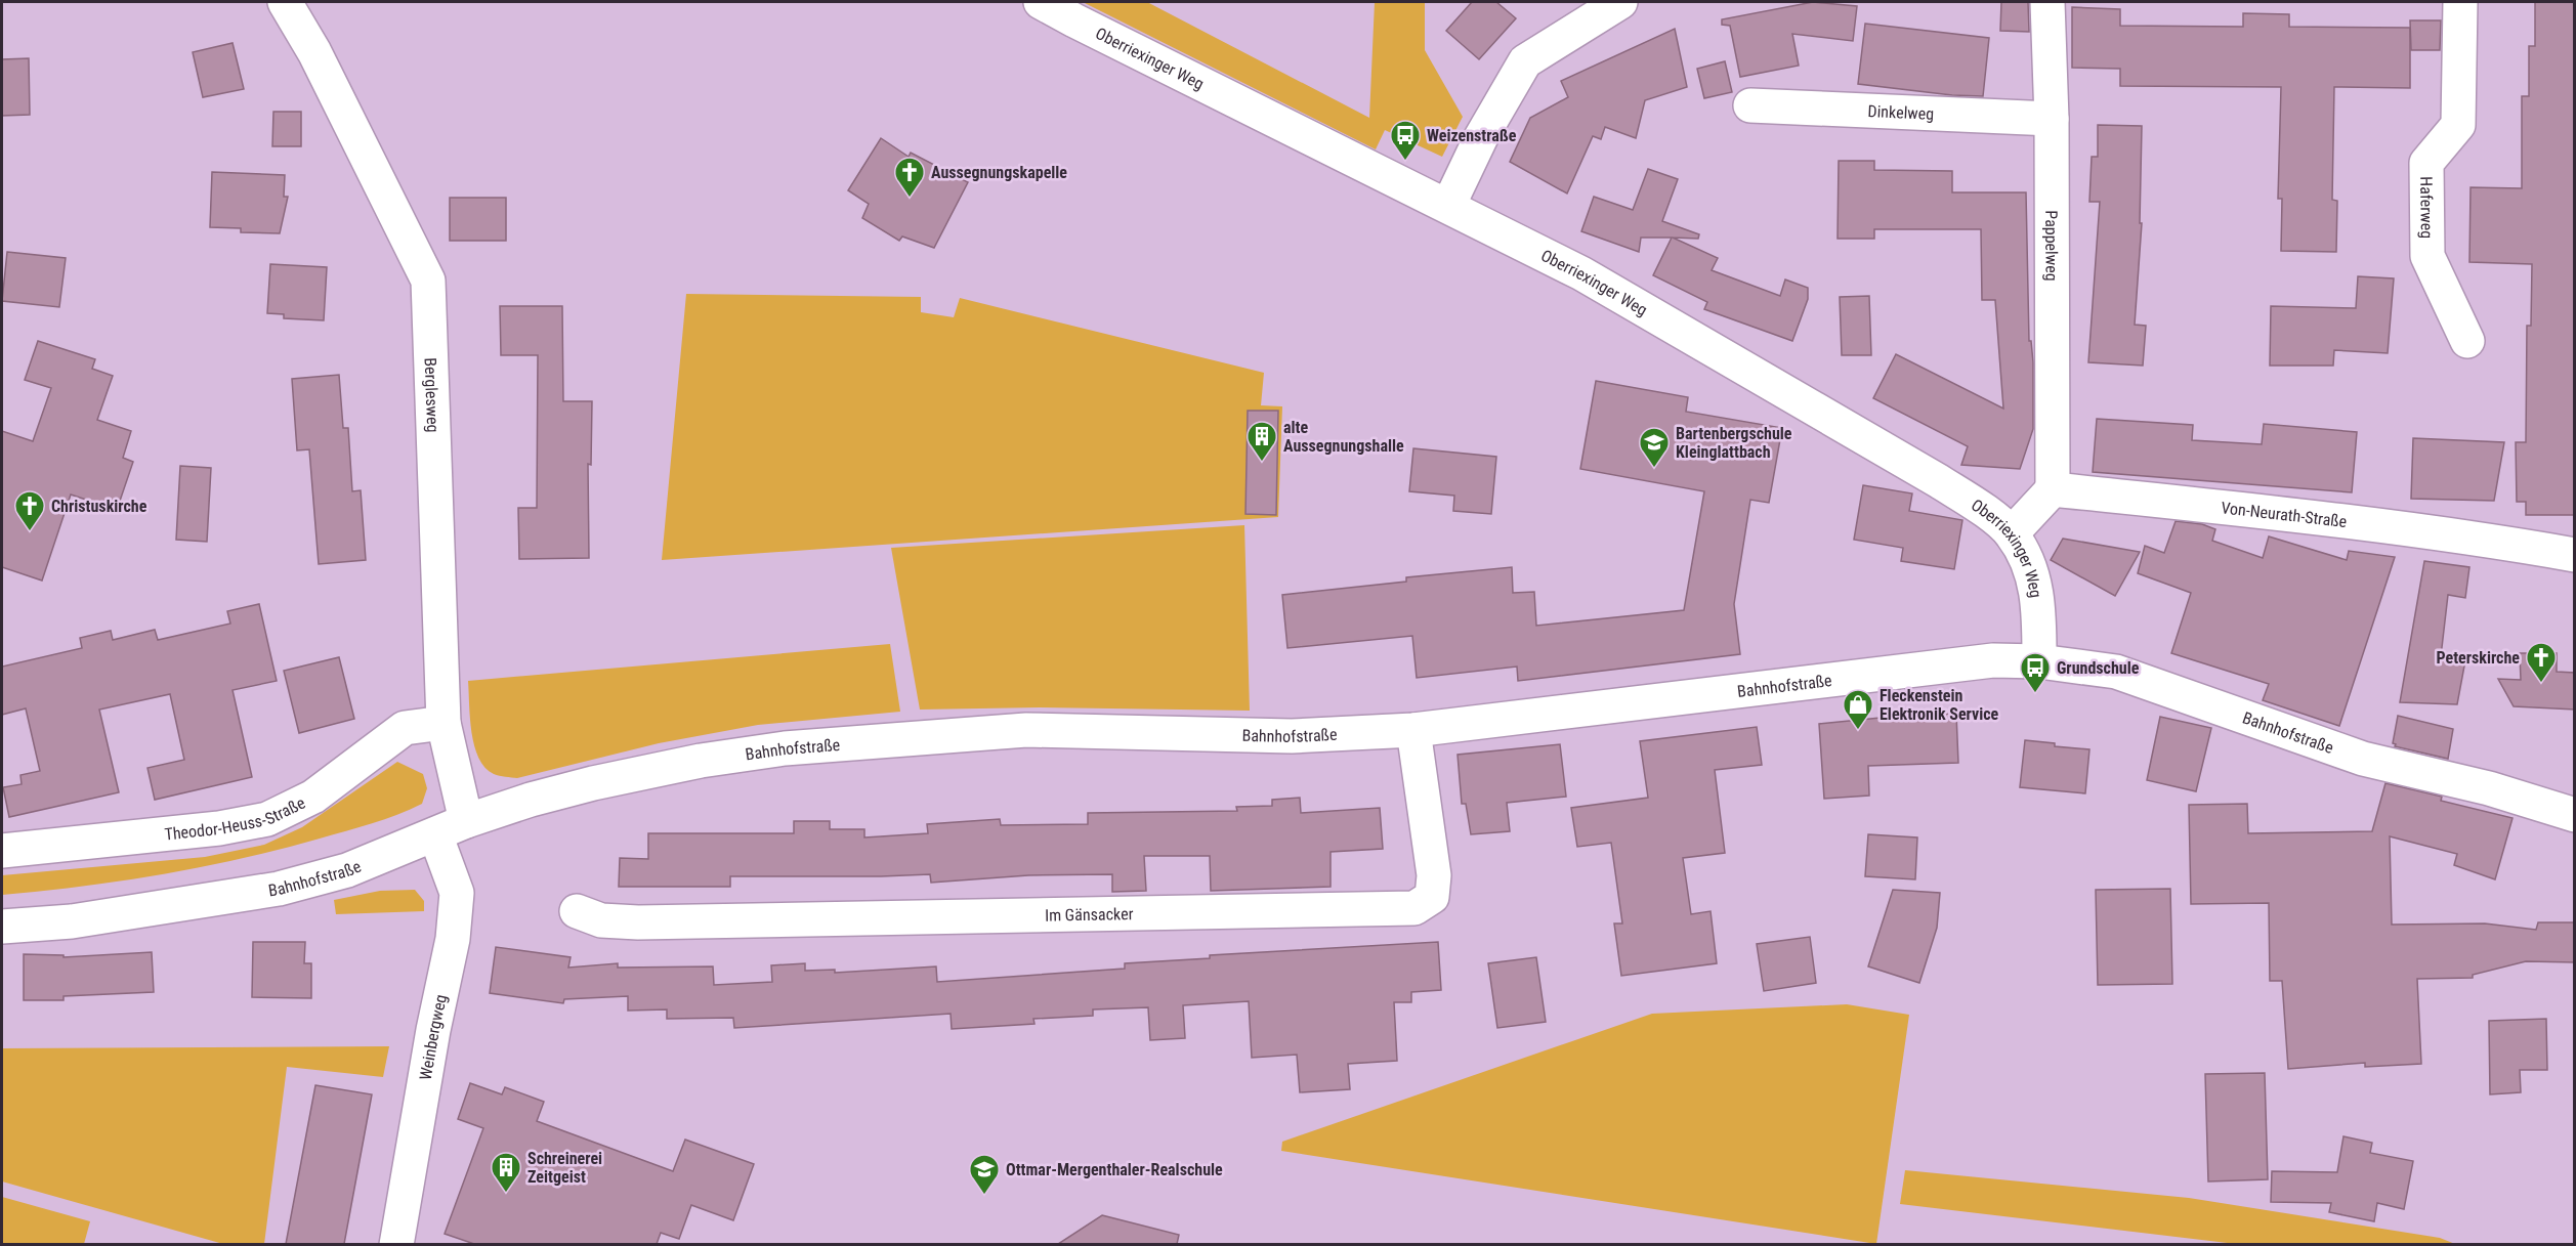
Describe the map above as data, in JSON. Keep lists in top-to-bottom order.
{
  "streets": {
    "street": [
      "Oberriexinger Weg",
      "Dinkelweg",
      "Haferweg",
      "Pappelweg",
      "Berglesweg",
      "Von-Neurath-Straße",
      "Bahnhofstraße",
      "Theodor-Heuss-Straße",
      "Im Gänsacker",
      "Weinbergweg"
    ]
  },
  "crossings": [
    ["Oberriexinger Weg", "Bahnhofstraße"],
    ["Dinkelweg", "Pappelweg"],
    ["Pappelweg", "Von-Neurath-Straße"],
    ["Berglesweg", "Bahnhofstraße"],
    ["Berglesweg", "Theodor-Heuss-Straße"],
    ["Bahnhofstraße", "Im Gänsacker"],
    ["Bahnhofstraße", "Weinbergweg"]
  ],
  "places": {
    "bus stop": ["Weizenstraße", "Grundschule"],
    "church": ["Aussegnungskapelle", "Christuskirche", "Peterskirche"],
    "building": ["alte Aussegnungshalle", "Schreinerei Zeitgeist"],
    "school or university": ["Bartenbergschule Kleinglattbach", "Ottmar-Mergenthaler-Realschule"],
    "shop": ["Fleckenstein Elektronik Service"]
  }
}
